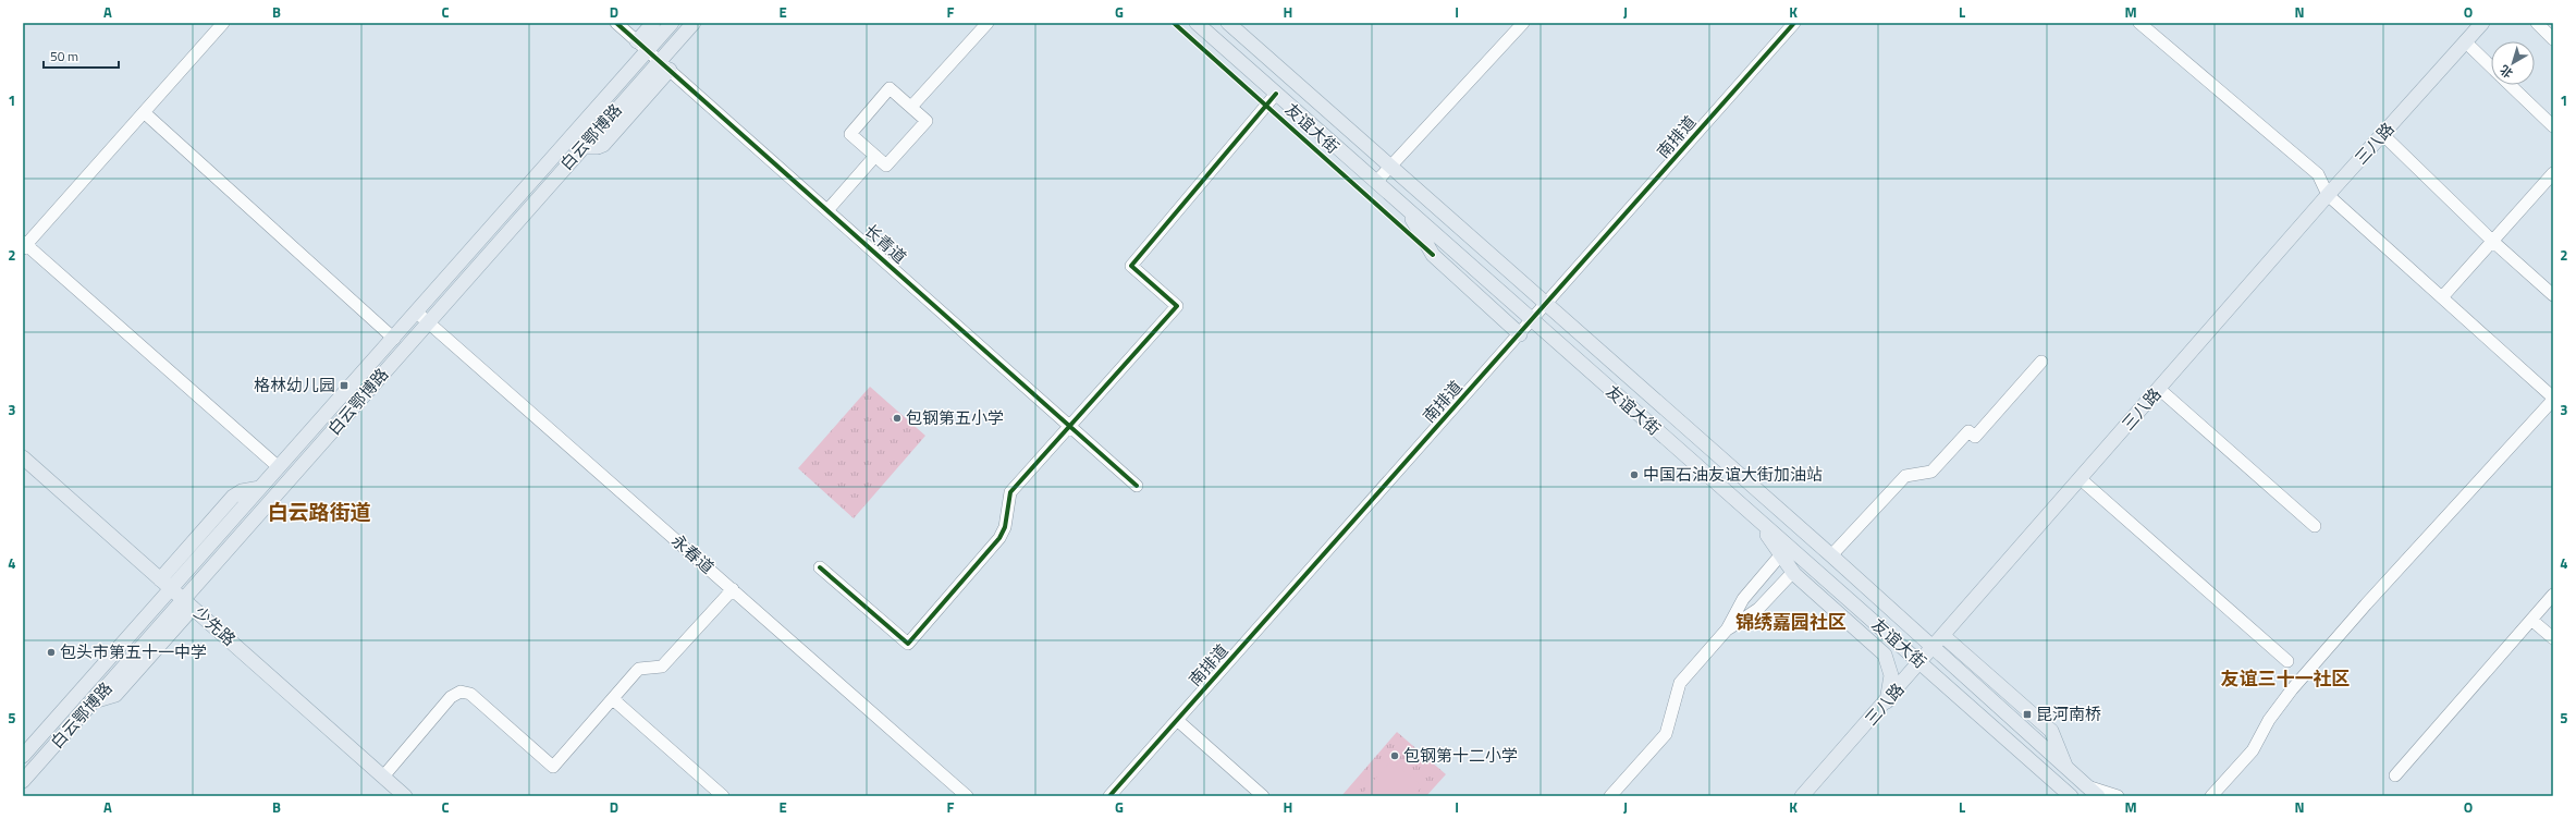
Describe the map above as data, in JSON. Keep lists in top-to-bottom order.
{
  "streets": {
    "main road": [
      "友谊大街",
      "白云鄂博路",
      "三八路",
      "少先路"
    ],
    "street": ["南排道", "长青道", "永春道"]
  },
  "crossings": [
    ["友谊大街", "南排道"],
    ["友谊大街", "三八路"],
    ["白云鄂博路", "长青道"],
    ["白云鄂博路", "永春道"],
    ["白云鄂博路", "少先路"]
  ],
  "districts": ["白云路街道", "锦绣嘉园社区", "友谊三十一社区"],
  "places": {
    "transit": ["格林幼儿园", "昆河南桥"],
    "other": [
      "包钢第五小学",
      "中国石油友谊大街加油站",
      "包头市第五十一中学",
      "包钢第十二小学"
    ]
  },
  "scale_bar": "50 m",
  "north": "bottom left",
  "grid": {
    "columns": [
      "A",
      "B",
      "C",
      "D",
      "E",
      "F",
      "G",
      "H",
      "I",
      "J",
      "K",
      "L",
      "M",
      "N",
      "O"
    ],
    "rows": [
      "1",
      "2",
      "3",
      "4",
      "5"
    ]
  }
}
